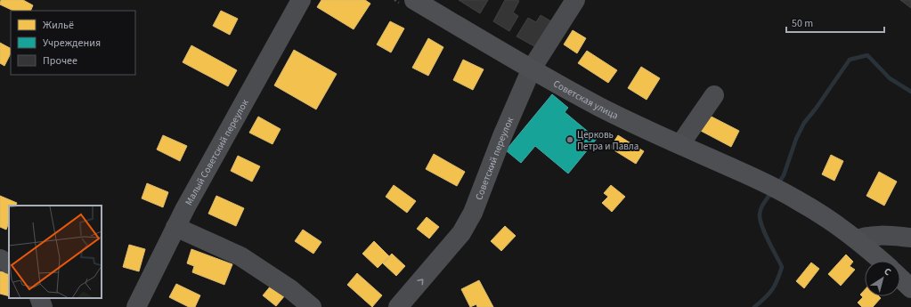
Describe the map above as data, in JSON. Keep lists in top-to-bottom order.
{
  "streets": {
    "main road": ["Советская улица"],
    "street": ["Малый Советский переулок", "Советский переулок"]
  },
  "crossings": [
    ["Советская улица", "Советский переулок"]
  ],
  "one_way": ["Советский переулок"],
  "places": ["Церковь Петра и Павла"],
  "legend": ["Жильё", "Учреждения", "Прочее"],
  "scale_bar": "50 m",
  "north": "top right"
}
